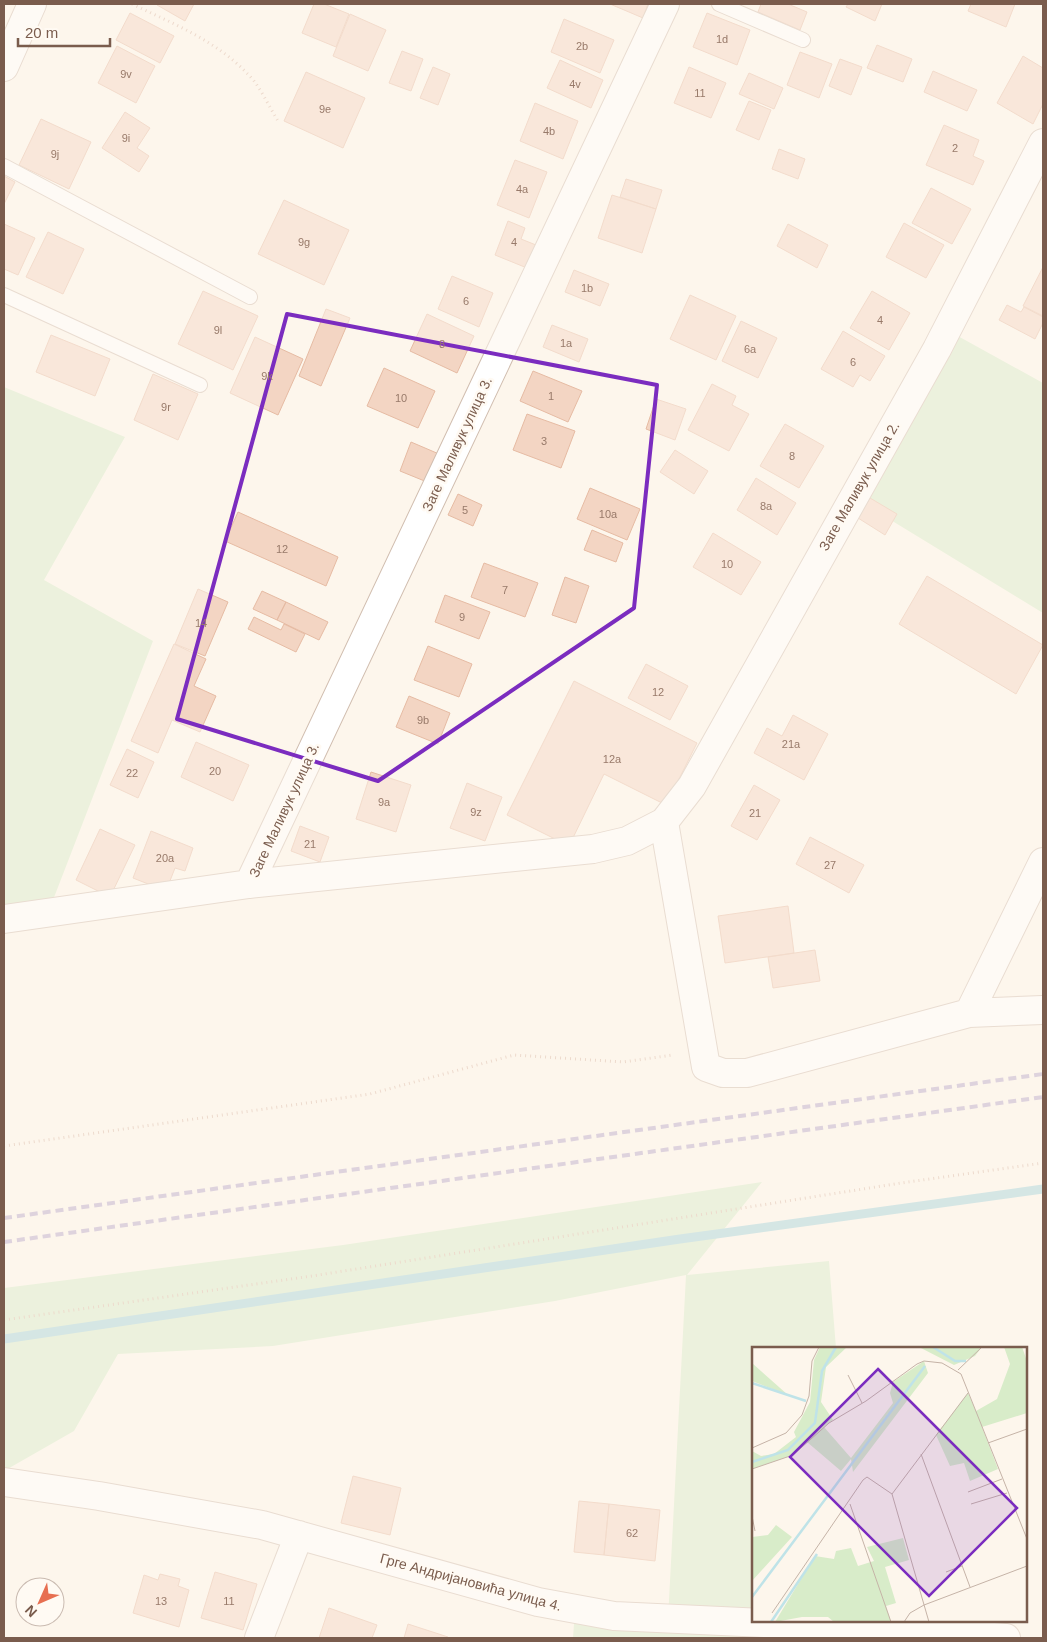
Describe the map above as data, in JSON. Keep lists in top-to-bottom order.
{
  "streets": {
    "street": ["Заге Маливук улица 3.", "Заге Маливук улица 2.", "Грге Андријановића улица 4."]
  },
  "crossings": [
    ["Заге Маливук улица 3.", "Заге Маливук улица 2."]
  ],
  "house_numbers": [
    "1d",
    "2b",
    "9v",
    "4v",
    "11",
    "9e",
    "4b",
    "9i",
    "2",
    "9j",
    "4a",
    "9g",
    "4",
    "1b",
    "6",
    "4",
    "9l",
    "1a",
    "8",
    "6a",
    "6",
    "9k",
    "1",
    "10",
    "9r",
    "3",
    "8",
    "8a",
    "5",
    "10a",
    "12",
    "10",
    "7",
    "9",
    "14",
    "12",
    "9b",
    "21a",
    "12a",
    "20",
    "22",
    "9a",
    "9z",
    "21",
    "21",
    "20a",
    "27",
    "62",
    "13",
    "11"
  ],
  "scale_bar": "20 m",
  "north": "bottom left"
}
